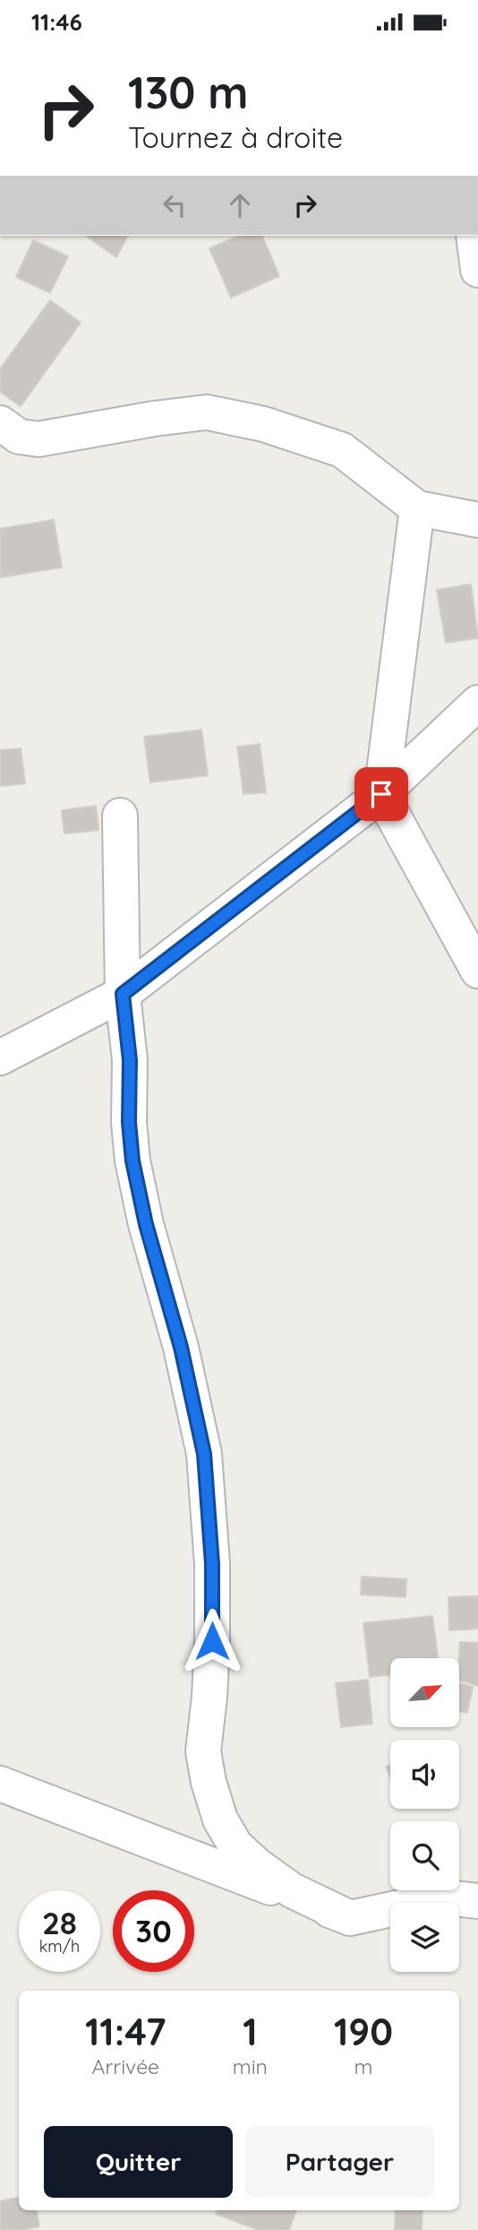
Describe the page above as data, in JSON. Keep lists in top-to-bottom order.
{
  "north": "top right",
  "page": {
    "status": "11:46",
    "turn": ["130 m", "Tournez à droite"],
    "speed": "28 km/h",
    "limit": "30",
    "eta": [
      "11:47",
      "Arrivée",
      "1",
      "min",
      "190",
      "m"
    ],
    "buttons": ["Quitter", "Partager"]
  }
}
